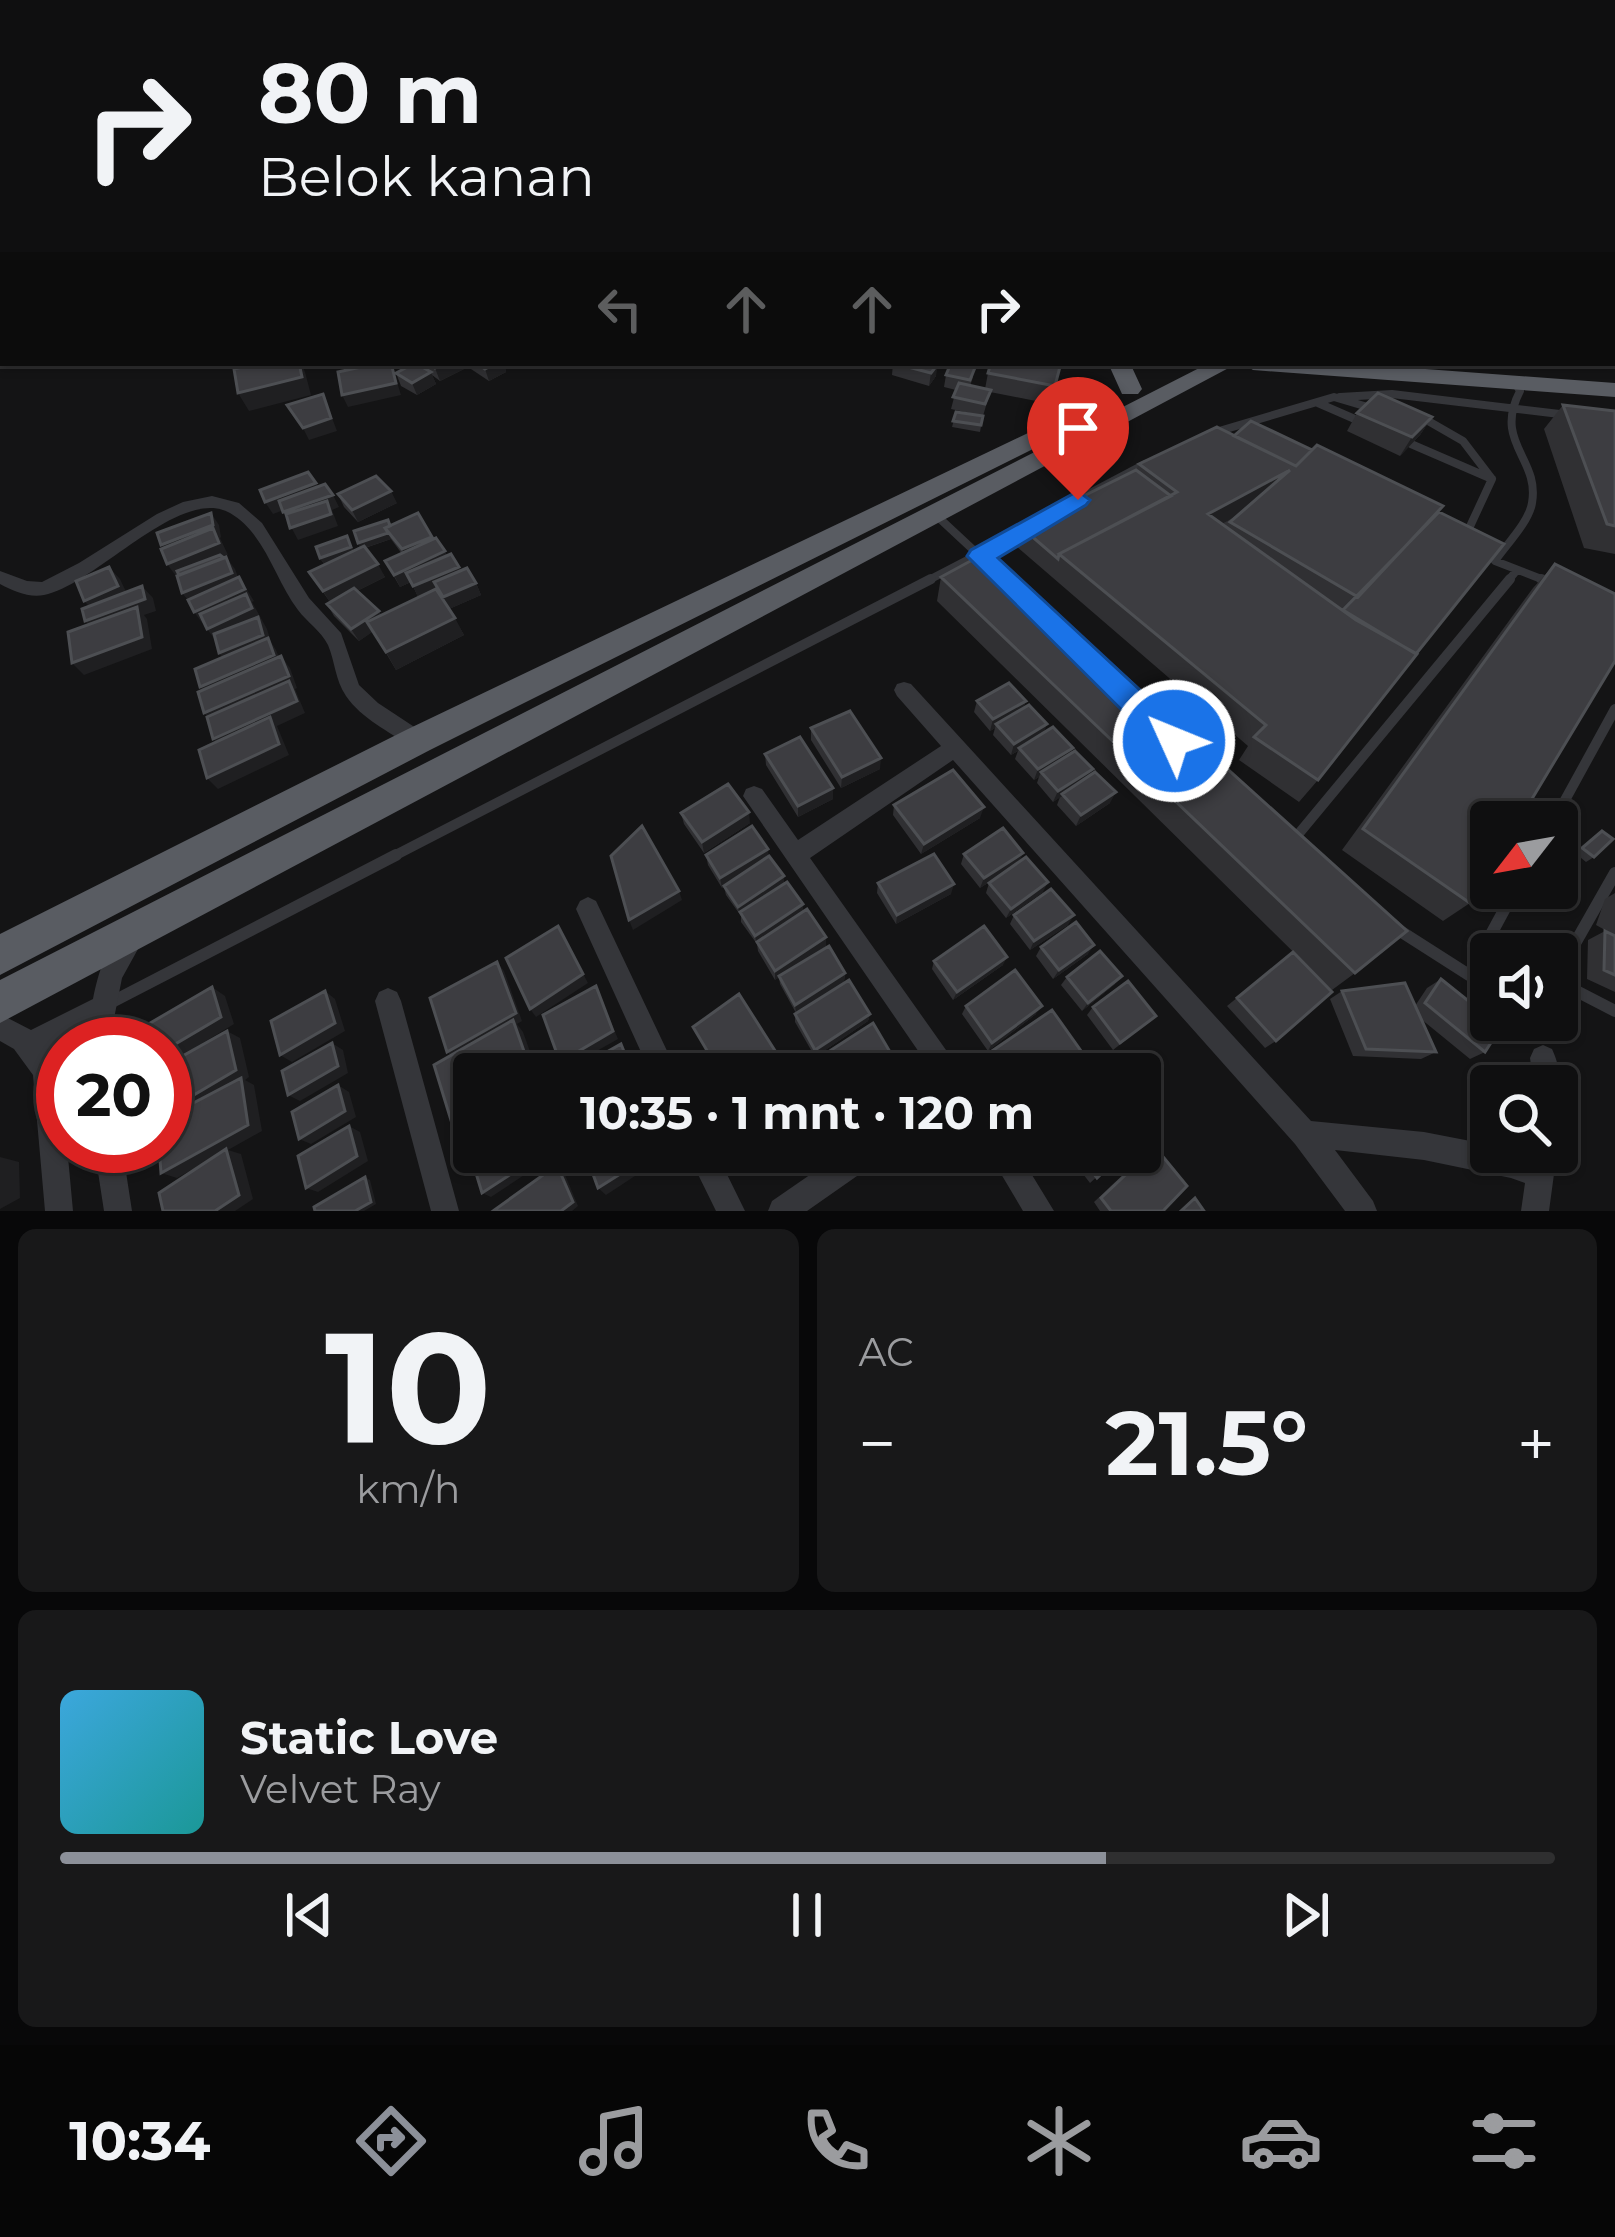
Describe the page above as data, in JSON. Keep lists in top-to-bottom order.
{
  "north": "bottom left",
  "page": {
    "turn": ["80 m", "Belok kanan"],
    "limit": "20",
    "trip": "10:35 · 1 mnt · 120 m",
    "tile": [
      ["10", "km/h"],
      "AC"
    ],
    "heat": ["−", "21.5°", "+"],
    "song": ["Static Love", "Velvet Ray"],
    "tabs": "10:34"
  }
}
